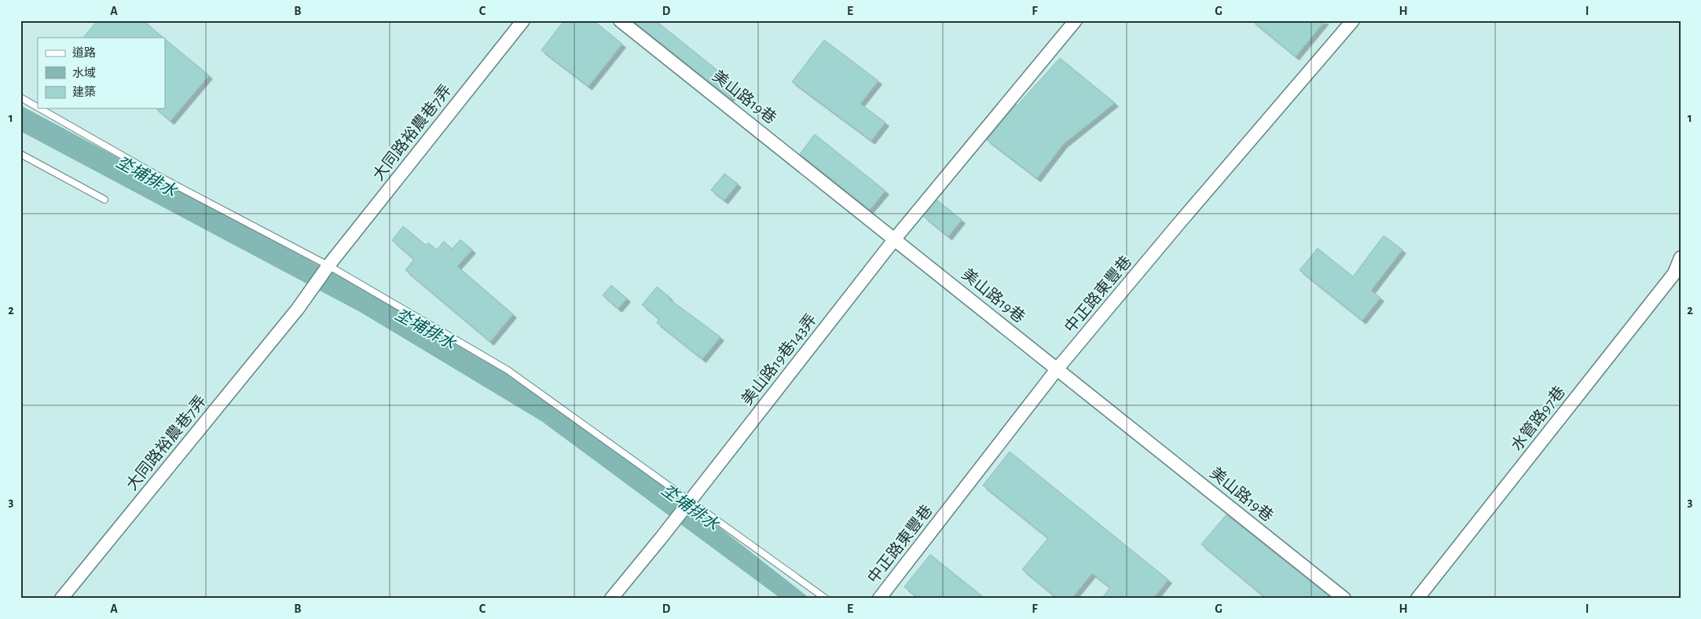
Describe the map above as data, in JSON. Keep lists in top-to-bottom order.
{
  "streets": {
    "street": [
      "美山路19巷",
      "大同路裕農巷7弄",
      "中正路東豐巷",
      "美山路19巷143弄",
      "水管路97巷"
    ]
  },
  "crossings": [
    ["美山路19巷", "中正路東豐巷"],
    ["美山路19巷", "美山路19巷143弄"]
  ],
  "water": ["坔埔排水"],
  "legend": ["道路", "水域", "建築"],
  "grid": {
    "columns": [
      "A",
      "B",
      "C",
      "D",
      "E",
      "F",
      "G",
      "H",
      "I"
    ],
    "rows": ["1", "2", "3"]
  }
}
